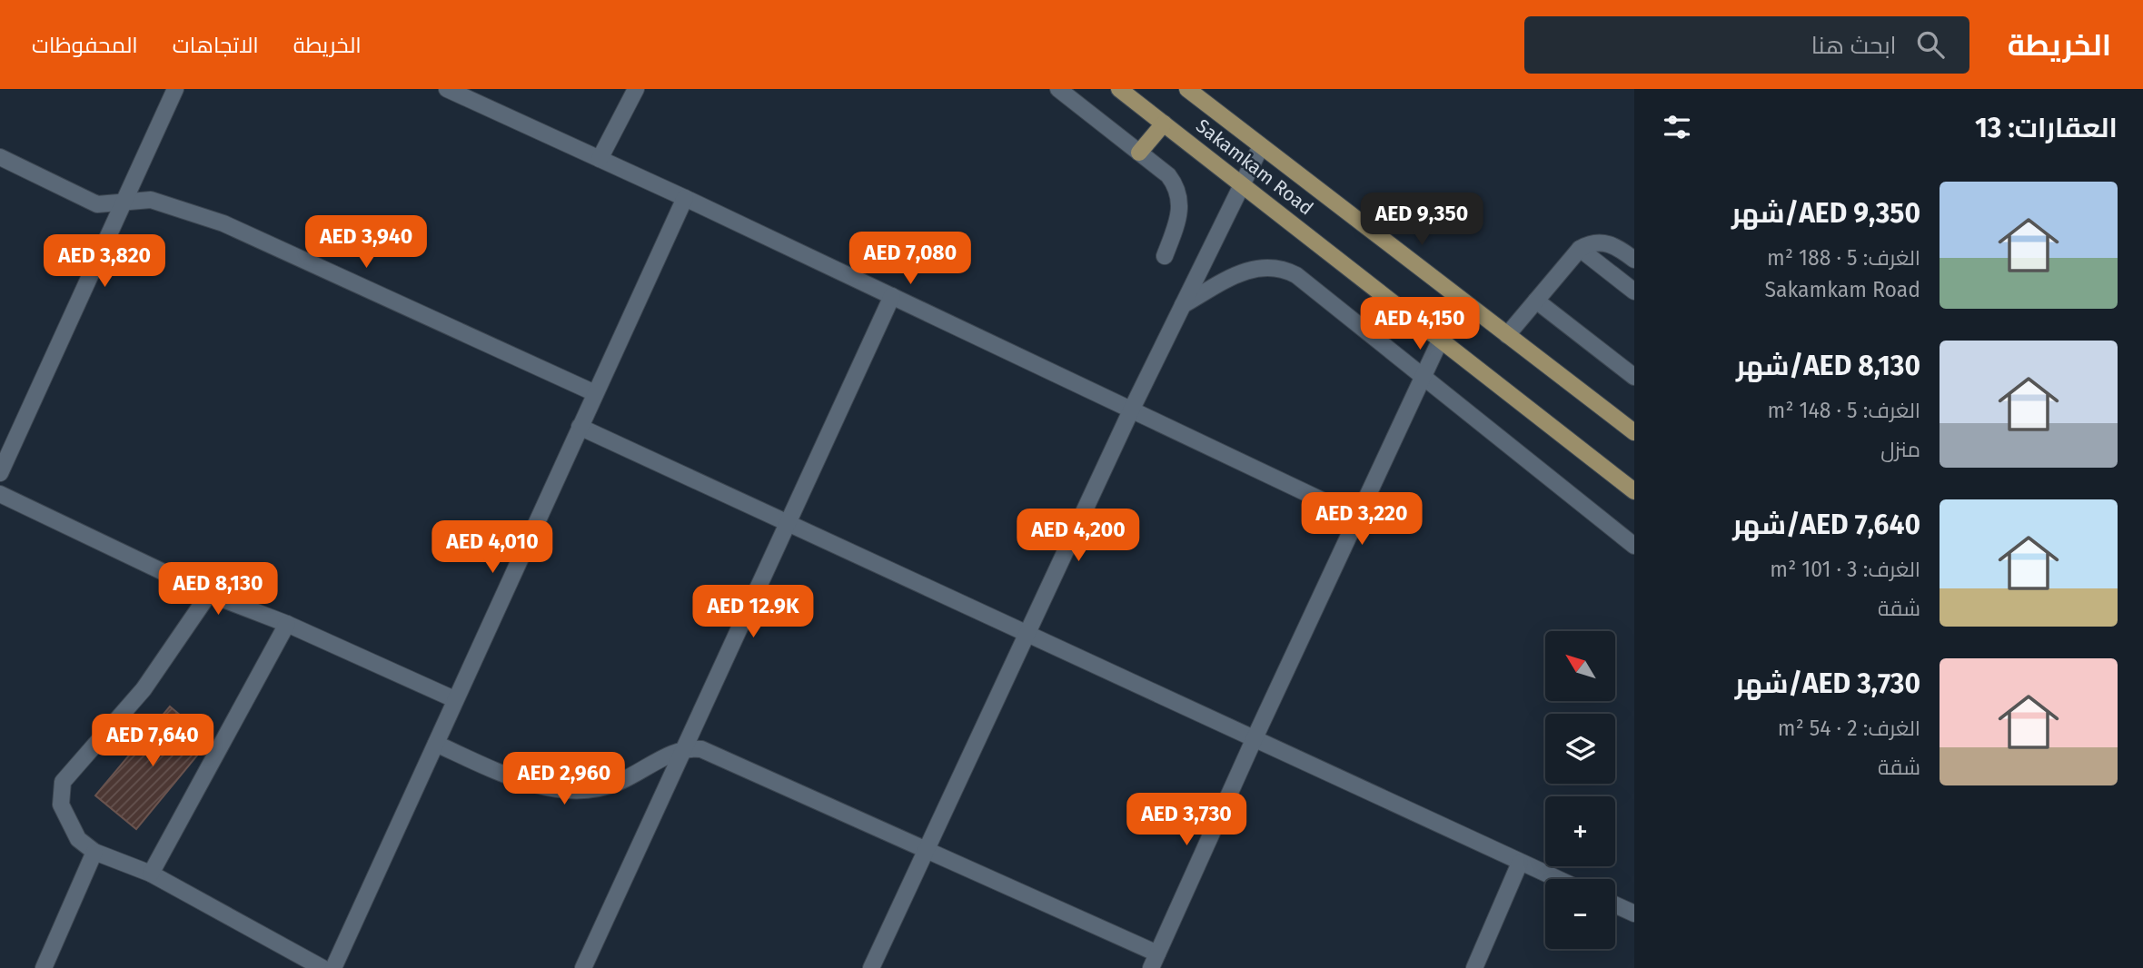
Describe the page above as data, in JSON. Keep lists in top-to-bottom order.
{
  "streets": {
    "main road": ["Sakamkam Road"]
  },
  "north": "top left",
  "page": {
    "header": "الخريطة",
    "search": "ابحث هنا",
    "nav": ["الخريطة", "الاتجاهات", "المحفوظات"],
    "heading": "العقارات: 13",
    "list": [
      {
        "name": "AED 9,350/شهر",
        "note": "الغرف: 5 · 188 m² · Sakamkam Road"
      },
      {
        "name": "AED 8,130/شهر",
        "note": "الغرف: 5 · 148 m² · منزل"
      },
      {
        "name": "AED 7,640/شهر",
        "note": "الغرف: 3 · 101 m² · شقة"
      },
      {
        "name": "AED 3,730/شهر",
        "note": "الغرف: 2 · 54 m² · شقة"
      }
    ],
    "price": [
      "AED 9,350",
      "AED 3,940",
      "AED 7,080",
      "AED 3,820",
      "AED 4,150",
      "AED 3,220",
      "AED 4,200",
      "AED 4,010",
      "AED 8,130",
      "AED 12.9K",
      "AED 7,640",
      "AED 2,960",
      "AED 3,730"
    ],
    "map_buttons": ["+", "−"]
  }
}
